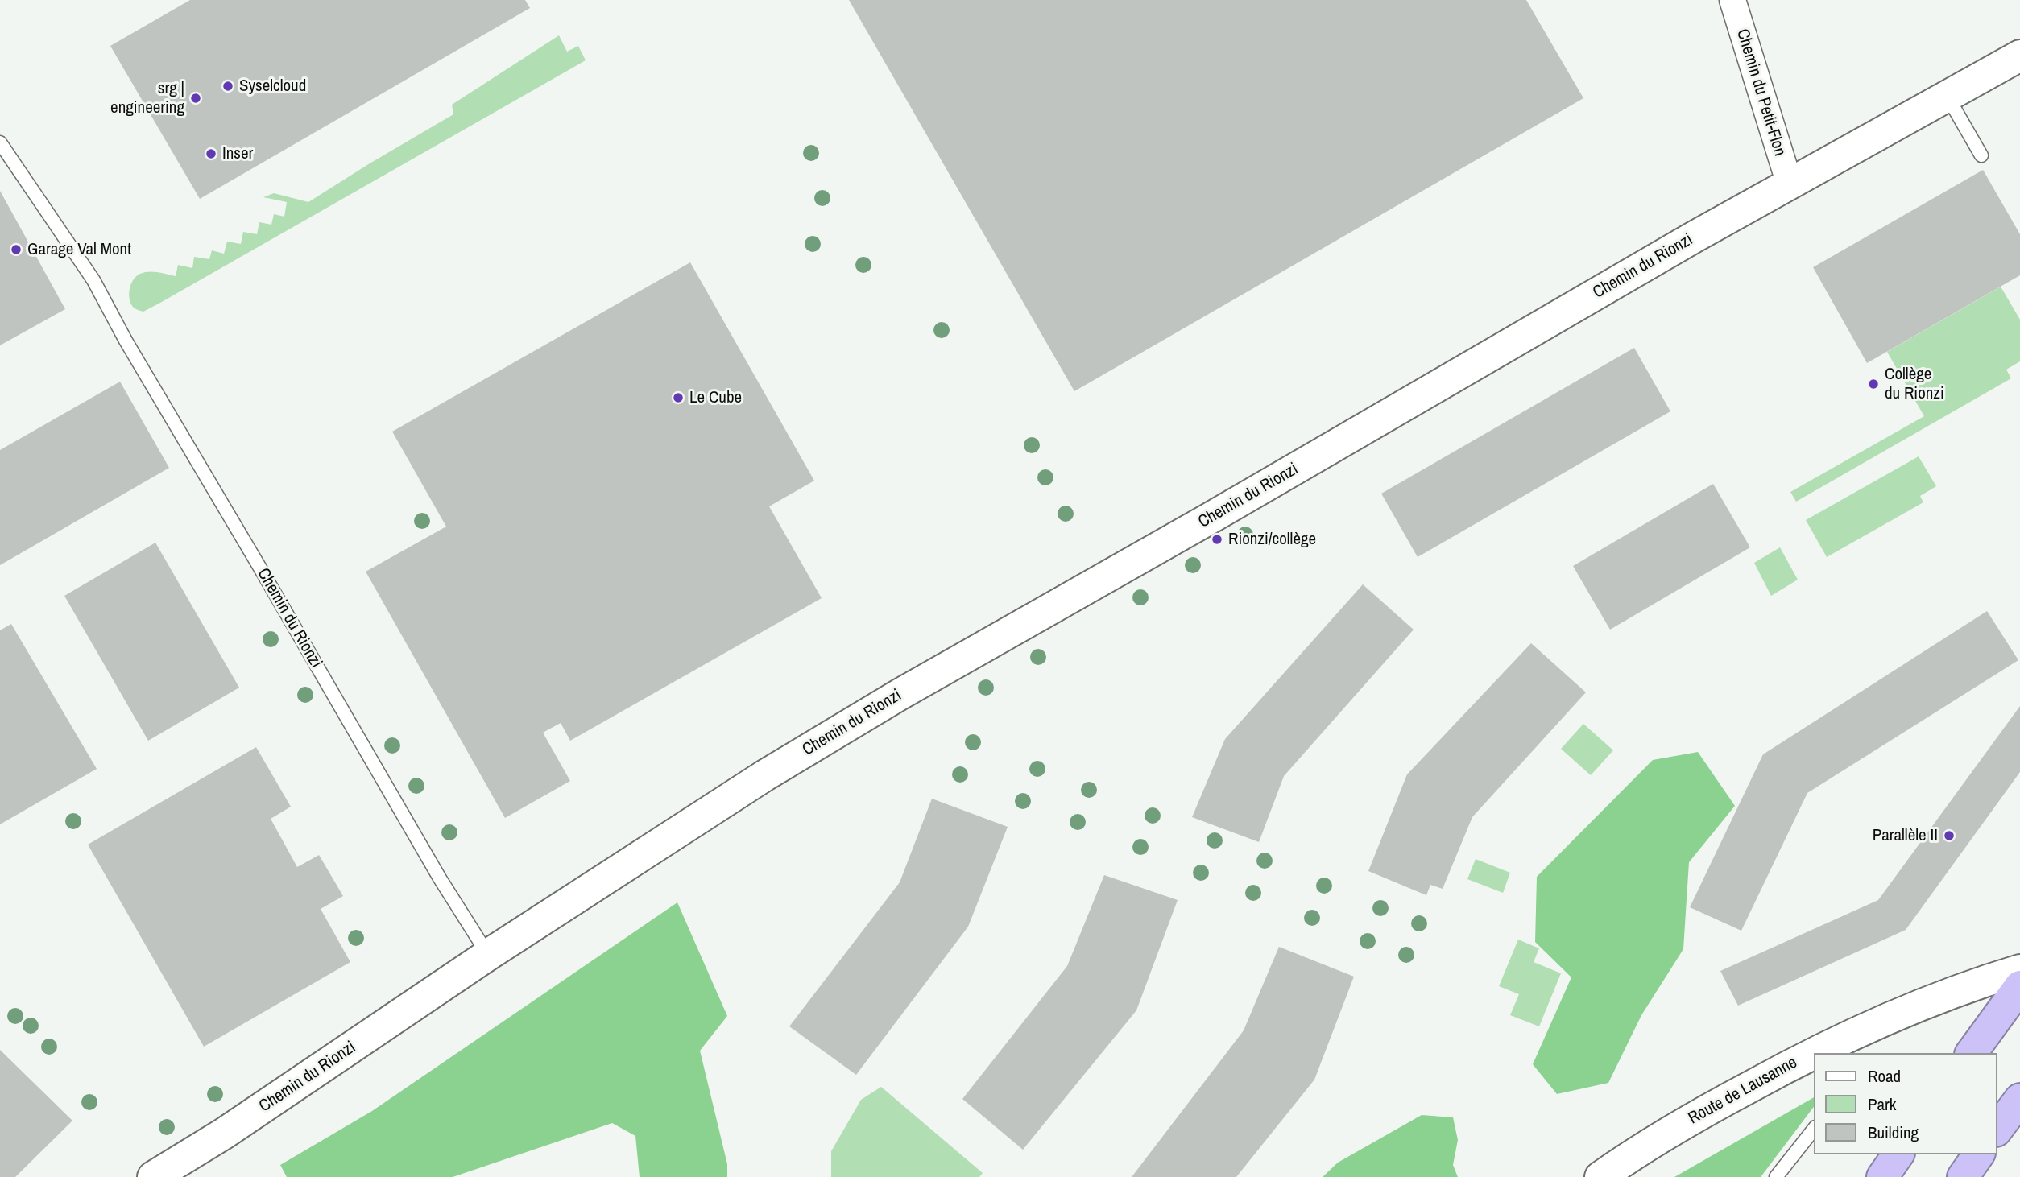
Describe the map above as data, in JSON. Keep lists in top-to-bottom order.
{
  "streets": {
    "street": ["Chemin du Petit-Flon", "Chemin du Rionzi", "Route de Lausanne"]
  },
  "crossings": [
    ["Chemin du Petit-Flon", "Chemin du Rionzi"]
  ],
  "places": [
    "Syselcloud",
    "srg | engineering",
    "Inser",
    "Garage Val Mont",
    "Collège du Rionzi",
    "Le Cube",
    "Rionzi/collège",
    "Parallèle II"
  ],
  "legend": ["Road", "Park", "Building"]
}
